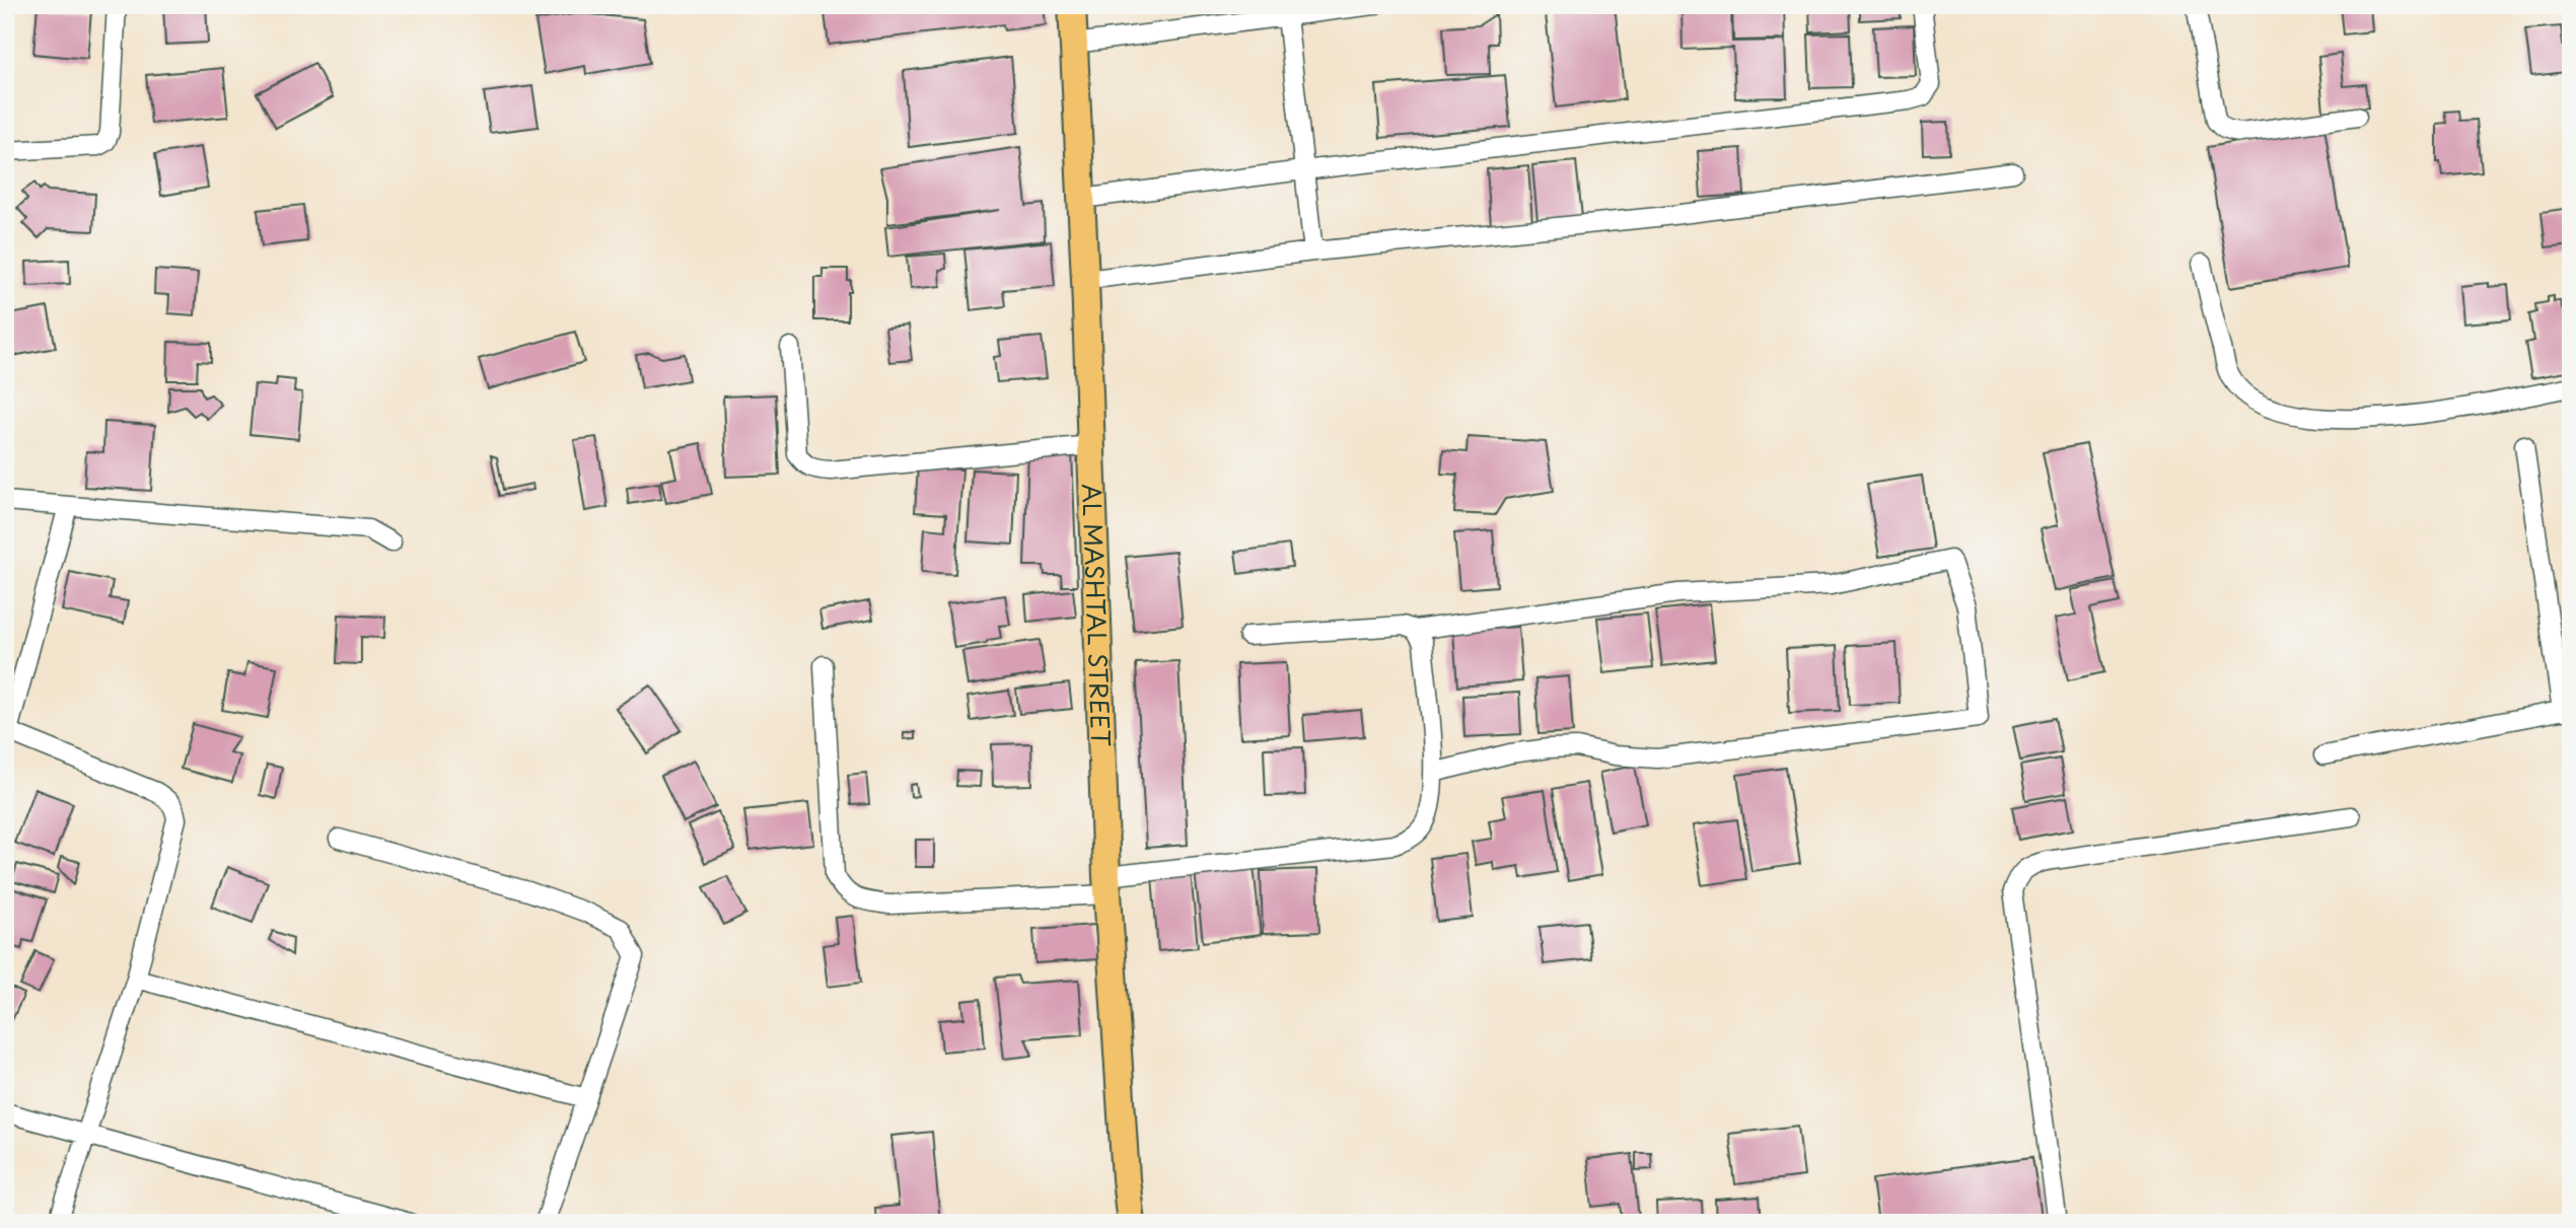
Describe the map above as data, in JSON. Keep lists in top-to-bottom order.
{
  "streets": {
    "main road": ["AL MASHTAL STREET"]
  }
}
